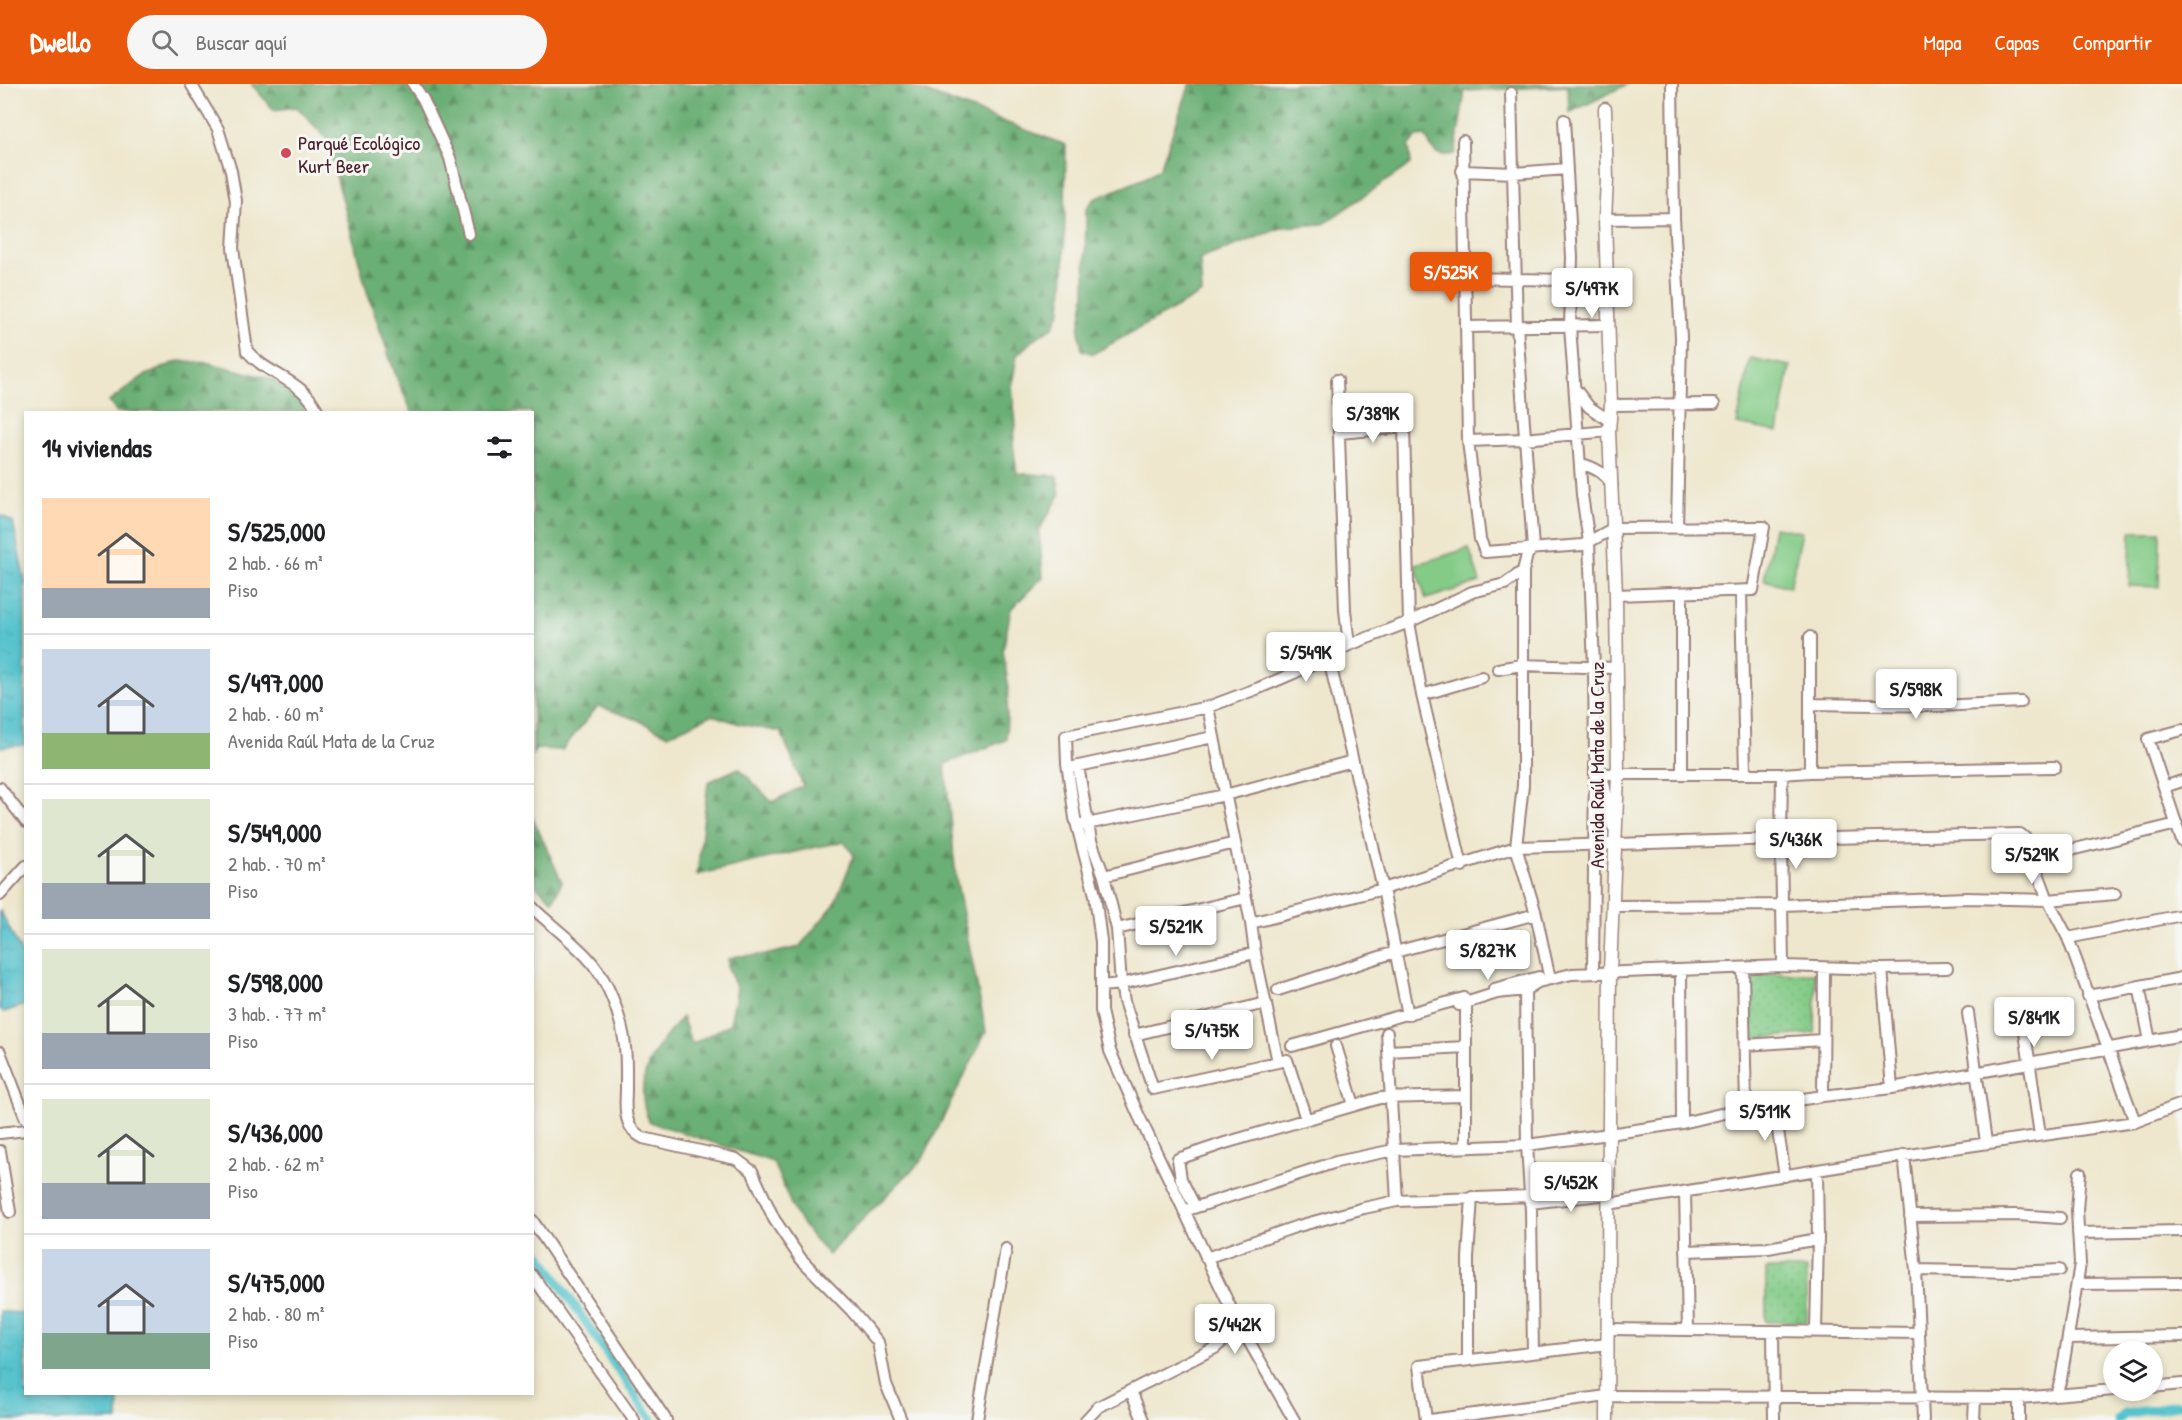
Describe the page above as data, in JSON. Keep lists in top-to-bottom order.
{
  "streets": {
    "street": ["Avenida Raúl Mata de la Cruz"]
  },
  "places": ["Parqué Ecológico Kurt Beer"],
  "page": {
    "header": "Dwello",
    "search": "Buscar aquí",
    "nav": ["Mapa", "Capas", "Compartir"],
    "price": [
      "S/525K",
      "S/497K",
      "S/389K",
      "S/549K",
      "S/598K",
      "S/436K",
      "S/529K",
      "S/521K",
      "S/827K",
      "S/841K",
      "S/475K",
      "S/511K",
      "S/452K",
      "S/442K"
    ],
    "heading": "14 viviendas",
    "list": [
      {
        "name": "S/525,000",
        "note": "2 hab. · 66 m² · Piso"
      },
      {
        "name": "S/497,000",
        "note": "2 hab. · 60 m² · Avenida Raúl Mata de la Cruz"
      },
      {
        "name": "S/549,000",
        "note": "2 hab. · 70 m² · Piso"
      },
      {
        "name": "S/598,000",
        "note": "3 hab. · 77 m² · Piso"
      },
      {
        "name": "S/436,000",
        "note": "2 hab. · 62 m² · Piso"
      },
      {
        "name": "S/475,000",
        "note": "2 hab. · 80 m² · Piso"
      }
    ]
  }
}
